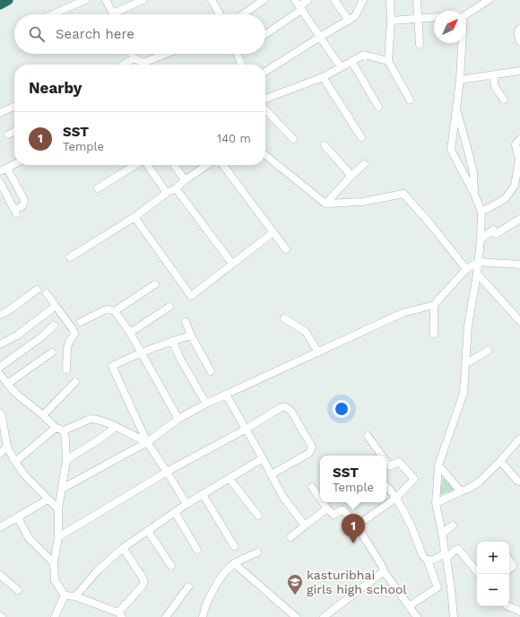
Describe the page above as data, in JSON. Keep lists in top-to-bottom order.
{
  "places": {
    "school or university": ["kasturibhai girls high school"]
  },
  "north": "top right",
  "page": {
    "search": "Search here",
    "heading": "Nearby",
    "list": [
      {
        "mark": "1",
        "name": "SST",
        "note": "Temple",
        "value": "140 m"
      }
    ],
    "popup": ["SST", "Temple"],
    "pins": "1",
    "map_buttons": ["+", "−"]
  }
}
